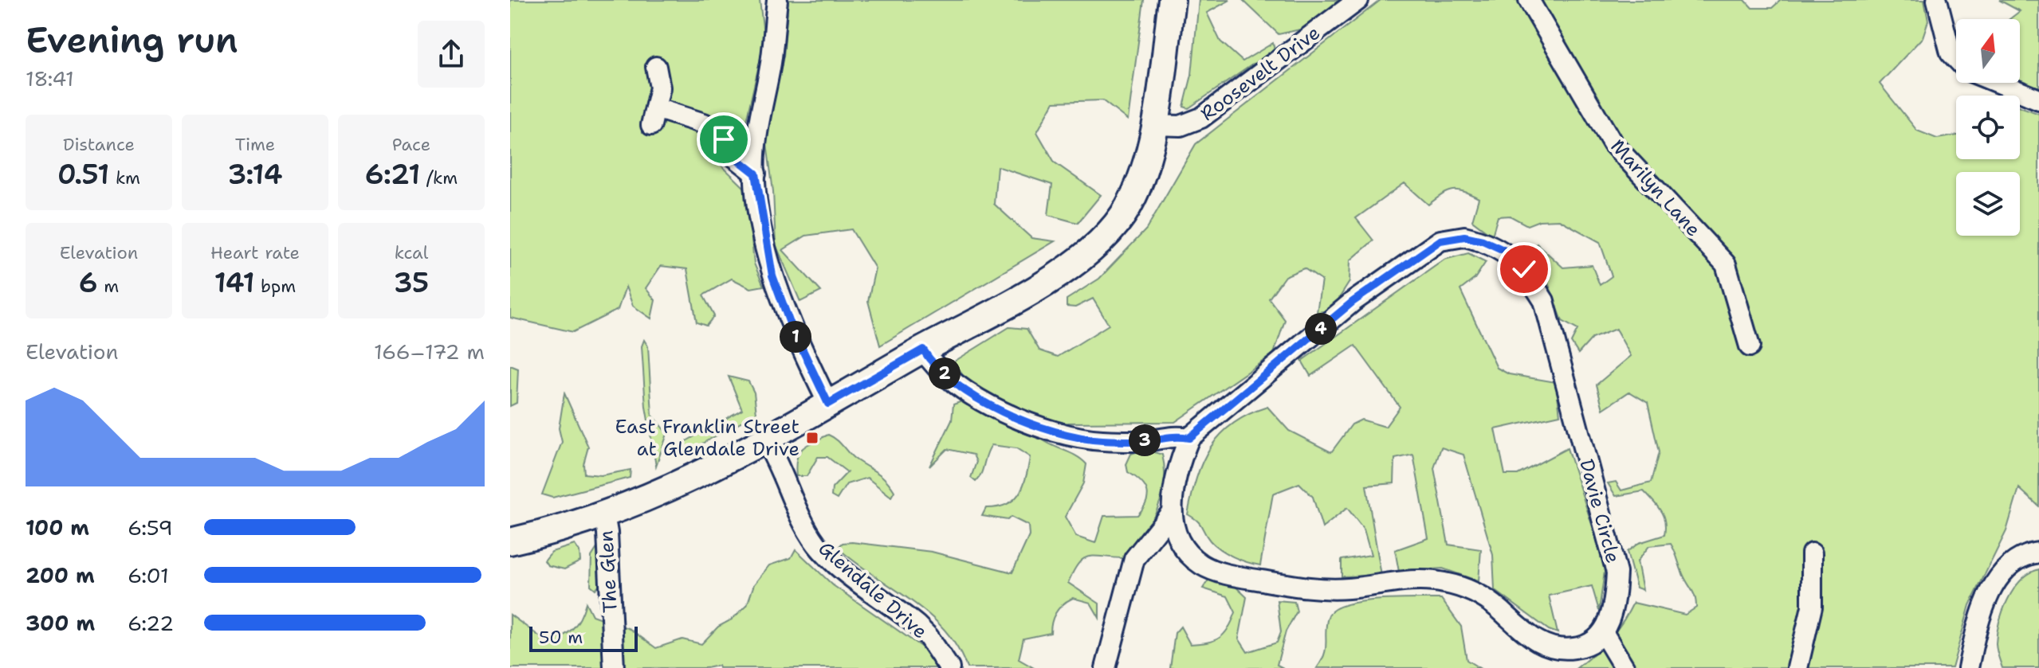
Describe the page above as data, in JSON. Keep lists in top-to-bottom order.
{
  "streets": {
    "street": [
      "Roosevelt Drive",
      "Marilyn Lane",
      "Davie Circle",
      "The Glen",
      "Glendale Drive"
    ]
  },
  "places": {
    "transit": ["East Franklin Street at Glendale Drive"]
  },
  "scale_bar": "50 m",
  "north": "top",
  "page": {
    "heading": ["Evening run", "18:41"],
    "stats": [
      ["Distance", "0.51 km"],
      ["Time", "3:14"],
      ["Pace", "6:21 /km"],
      ["Elevation", "6 m"],
      ["Heart rate", "141 bpm"],
      ["kcal", "35"]
    ],
    "pins": [
      "4",
      "1",
      "2",
      "3"
    ],
    "chart": ["Elevation", "166–172 m"],
    "list": [
      {
        "name": "100 m",
        "note": "6:59"
      },
      {
        "name": "200 m",
        "note": "6:01"
      },
      {
        "name": "300 m",
        "note": "6:22"
      }
    ],
    "scale": "50 m"
  }
}
